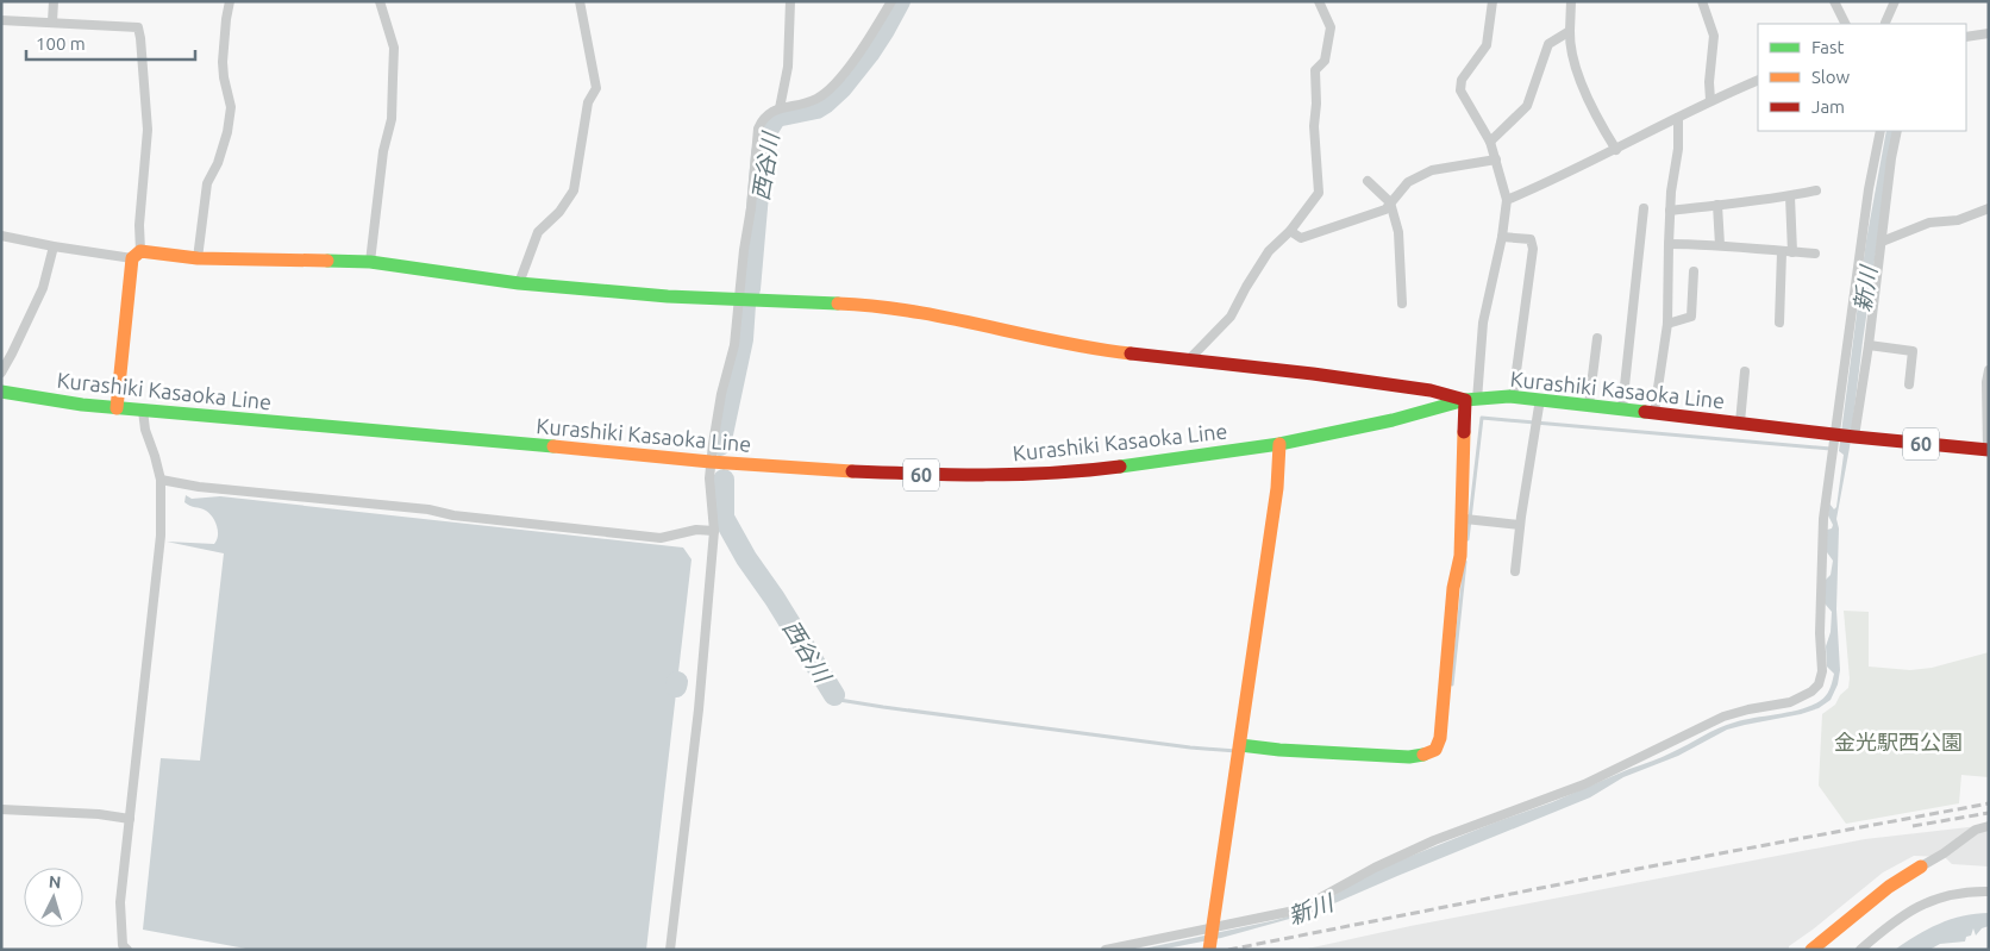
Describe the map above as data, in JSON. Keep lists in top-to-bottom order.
{
  "streets": {
    "street": ["Kurashiki Kasaoka Line", "60"]
  },
  "water": ["西谷川", "新川"],
  "parks": ["金光駅西公園"],
  "legend": ["Fast", "Slow", "Jam"],
  "scale_bar": "100 m",
  "north": "top"
}
